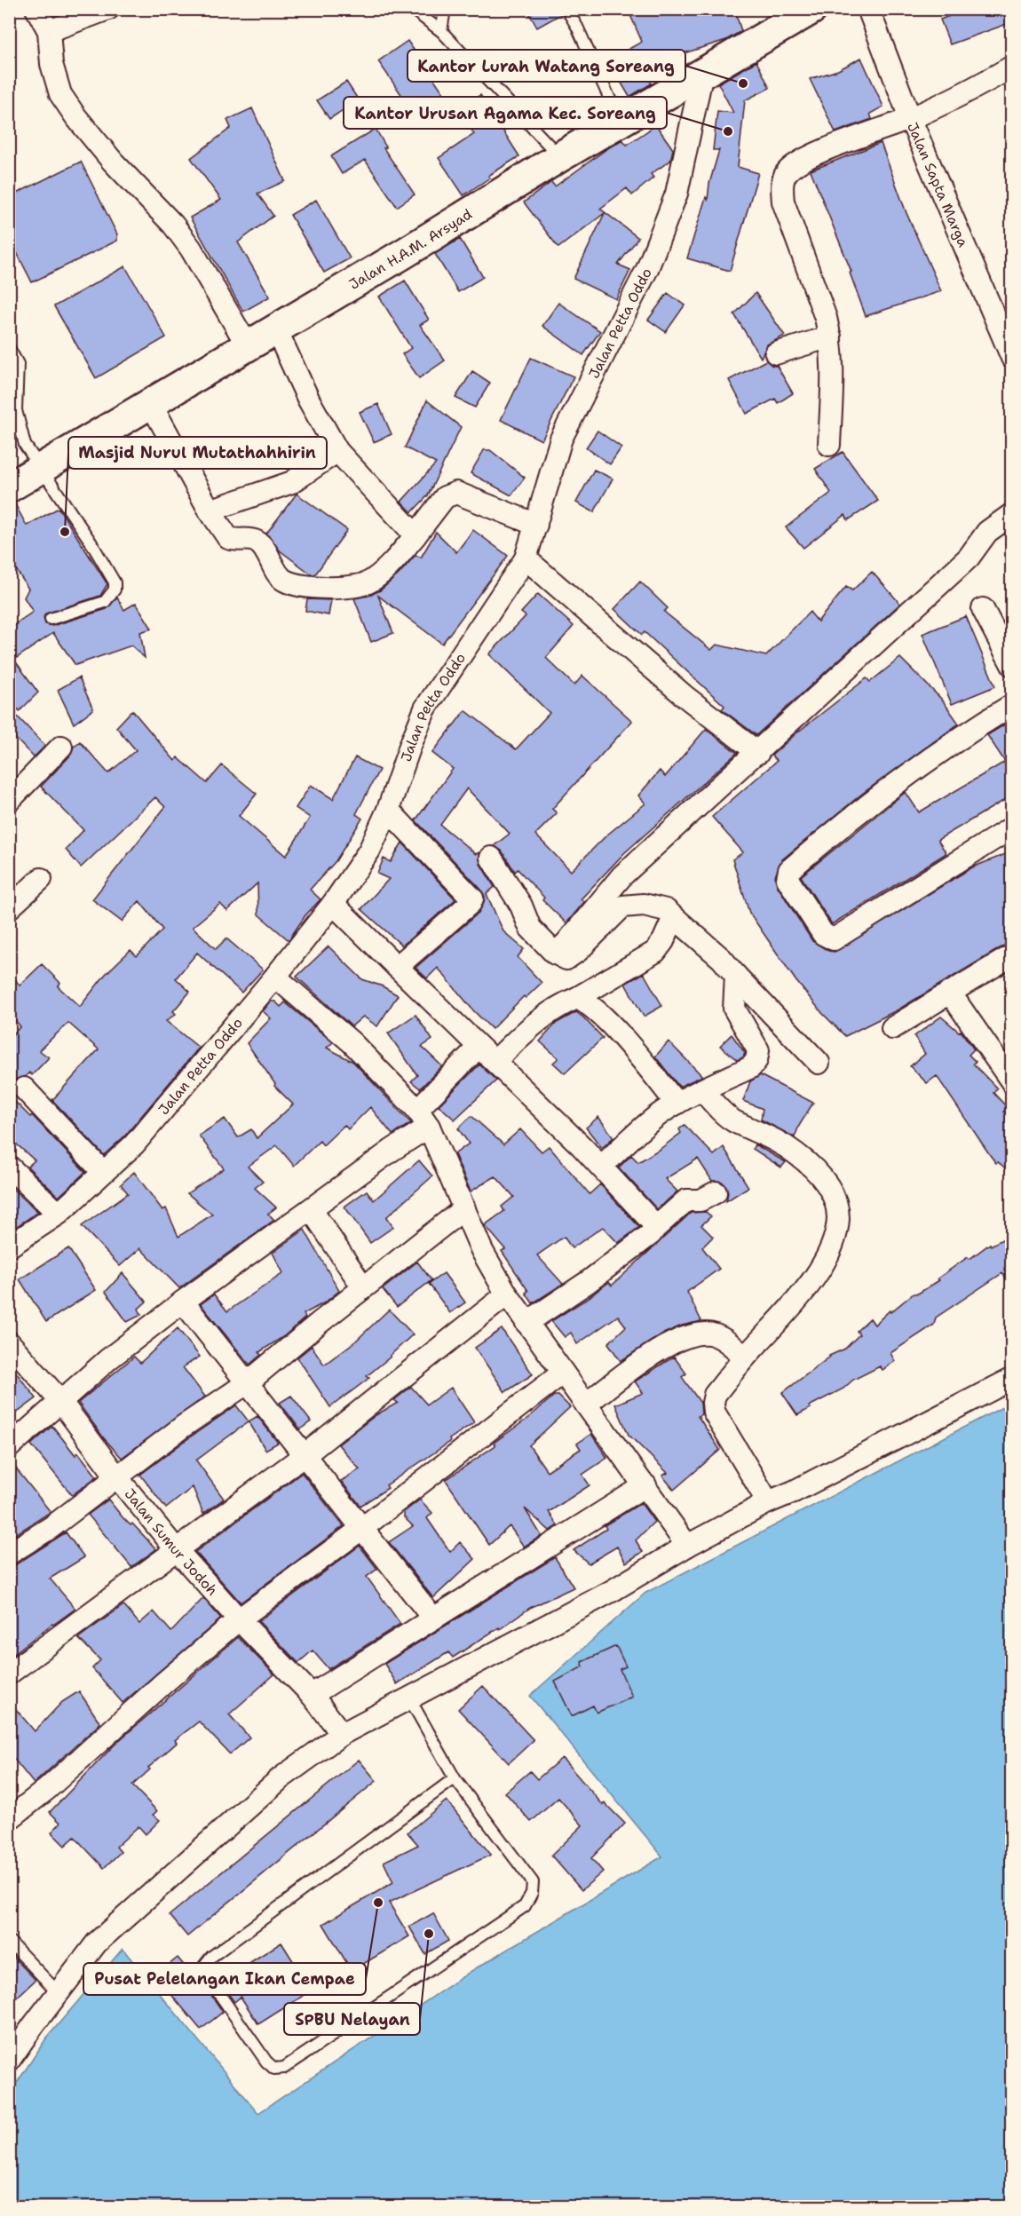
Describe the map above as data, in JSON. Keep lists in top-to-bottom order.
{
  "streets": {
    "highway": ["Jalan H.A.M. Arsyad"],
    "street": ["Jalan Sapta Marga", "Jalan Petta Oddo", "Jalan Sumur Jodoh"]
  },
  "crossings": [
    ["Jalan H.A.M. Arsyad", "Jalan Petta Oddo"]
  ],
  "places": [
    "Kantor Lurah Watang Soreang",
    "Kantor Urusan Agama Kec. Soreang",
    "Masjid Nurul Mutathahhirin",
    "Pusat Pelelangan Ikan Cempae",
    "SPBU Nelayan"
  ]
}
